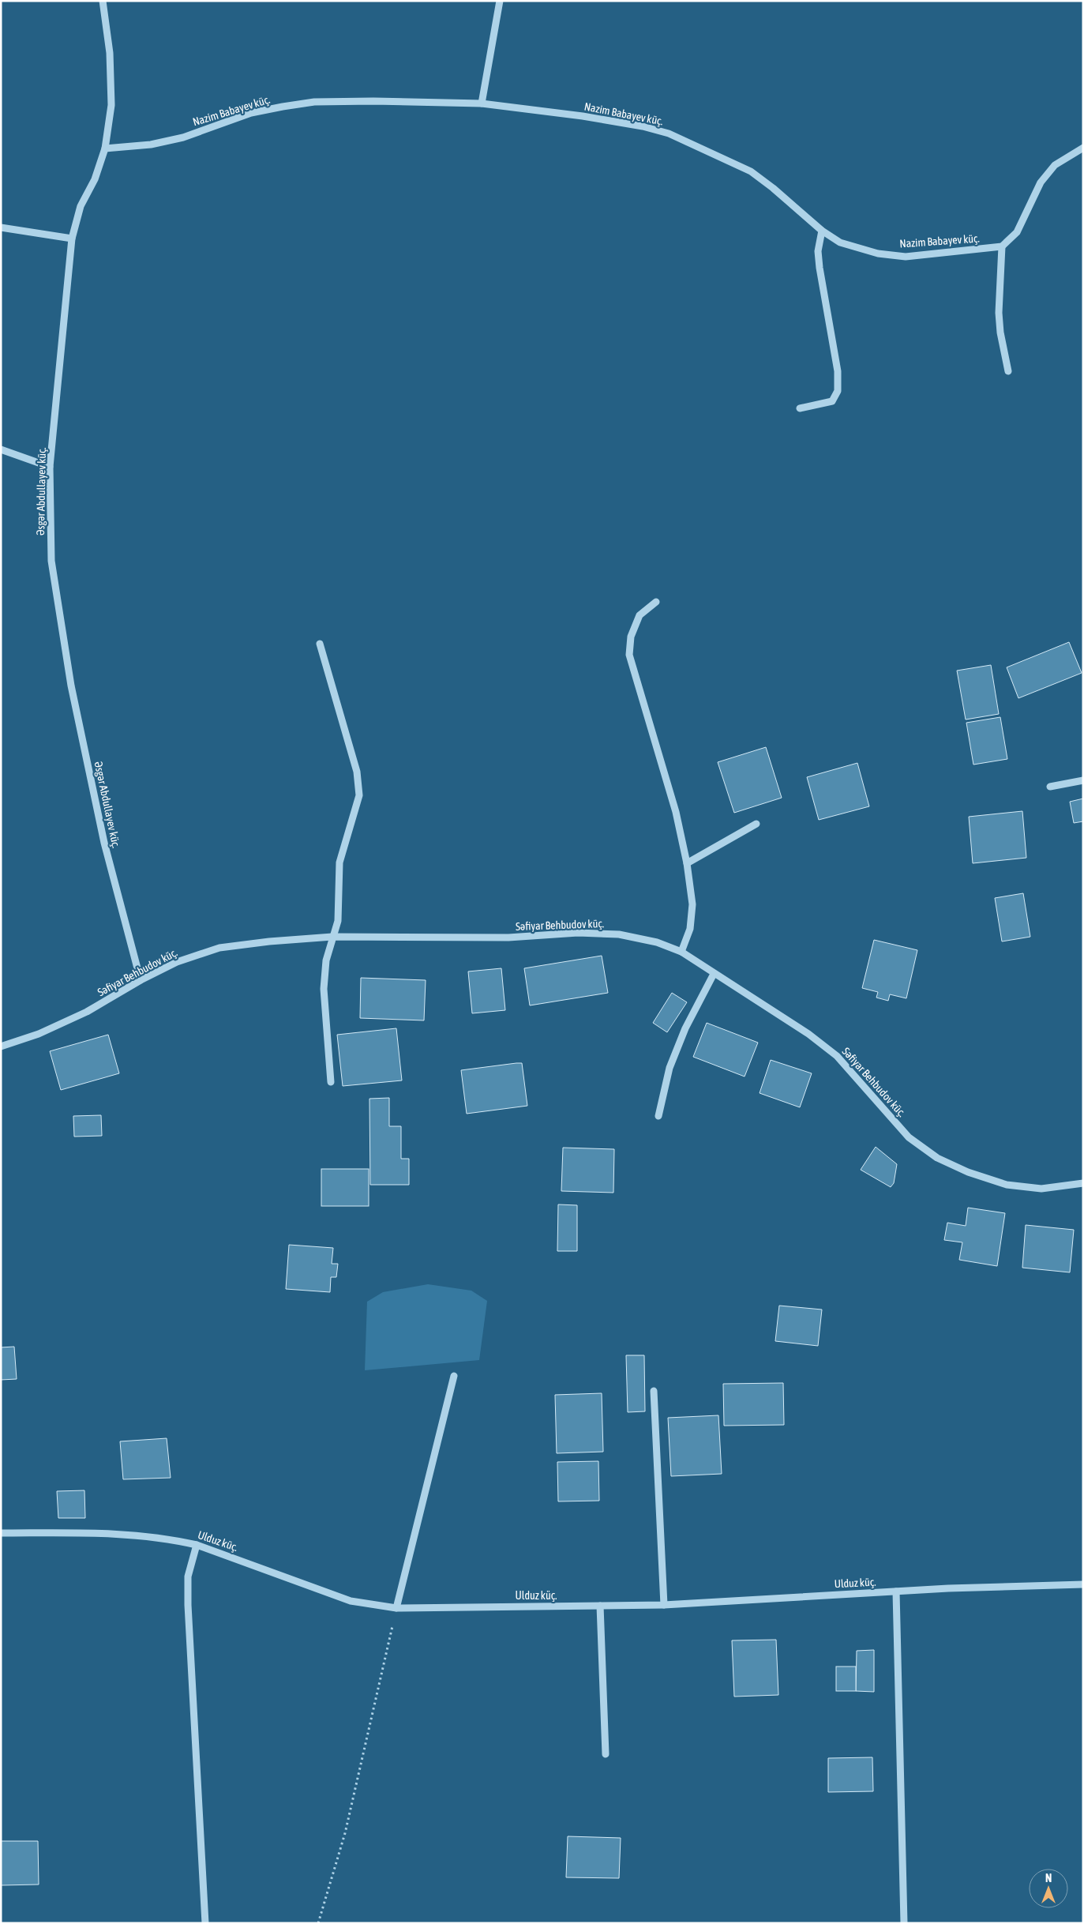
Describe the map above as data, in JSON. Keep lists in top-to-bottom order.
{
  "streets": {
    "street": [
      "Nazim Babayev küç.",
      "Əsgər Abdullayev küç.",
      "Səfiyar Behbudov küç.",
      "Ulduz küç."
    ]
  },
  "crossings": [
    ["Nazim Babayev küç.", "Əsgər Abdullayev küç."],
    ["Əsgər Abdullayev küç.", "Səfiyar Behbudov küç."]
  ],
  "north": "top"
}
